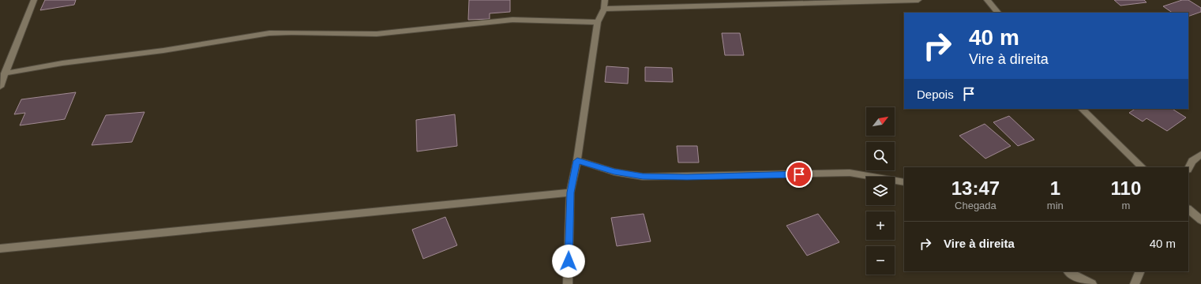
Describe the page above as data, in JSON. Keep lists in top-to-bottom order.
{
  "north": "top right",
  "page": {
    "turn": ["40 m", "Vire à direita"],
    "then": "Depois",
    "map_buttons": ["+", "−"],
    "eta": [
      "13:47",
      "Chegada",
      "1",
      "min",
      "110",
      "m"
    ],
    "list": [
      {
        "name": "Vire à direita",
        "value": "40 m"
      }
    ]
  }
}
